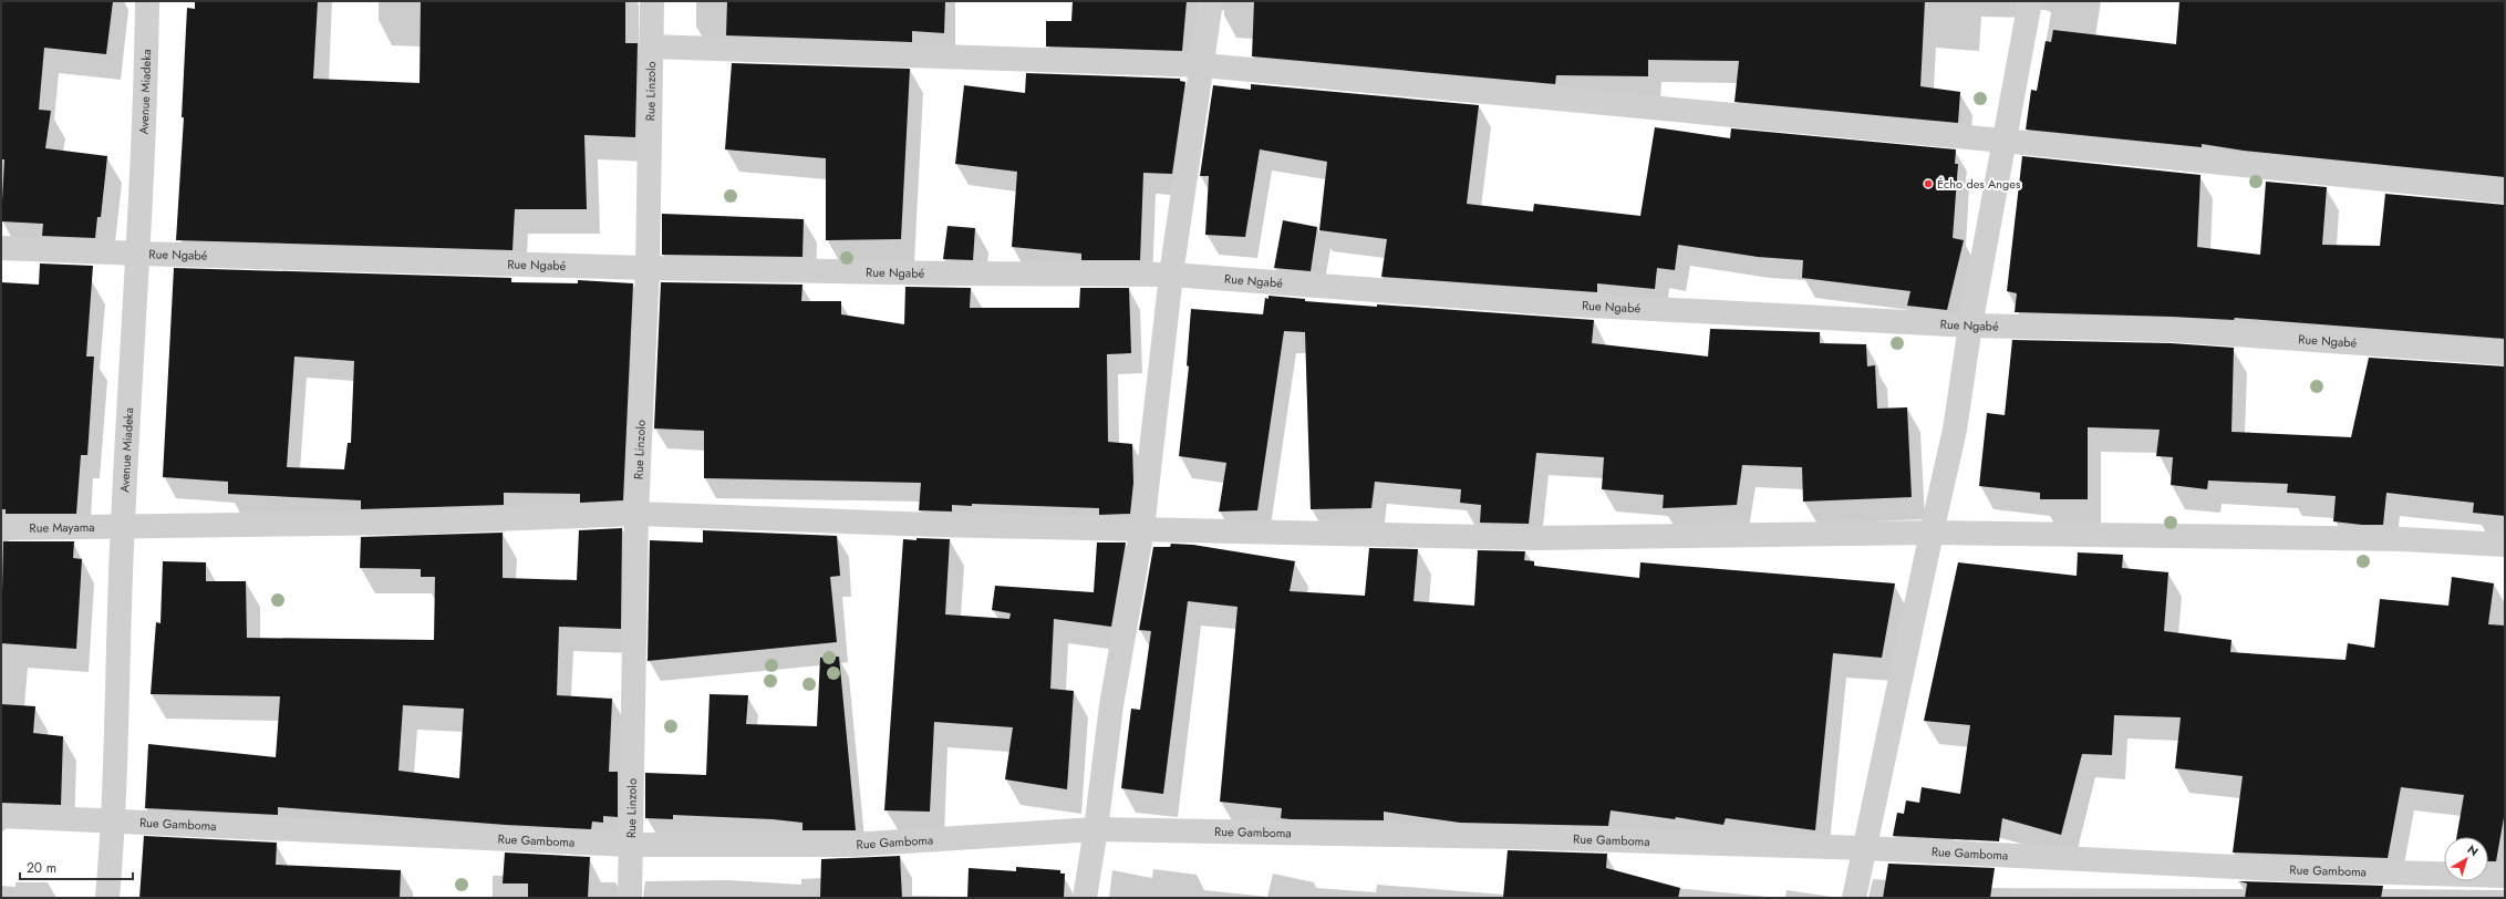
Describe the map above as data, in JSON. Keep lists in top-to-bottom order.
{
  "streets": {
    "street": [
      "Avenue Miadeka",
      "Rue Linzolo",
      "Rue Ngabé",
      "Rue Mayama",
      "Rue Gamboma"
    ]
  },
  "crossings": [
    ["Avenue Miadeka", "Rue Ngabé"],
    ["Avenue Miadeka", "Rue Mayama"],
    ["Avenue Miadeka", "Rue Gamboma"],
    ["Rue Linzolo", "Rue Ngabé"],
    ["Rue Linzolo", "Rue Mayama"],
    ["Rue Linzolo", "Rue Gamboma"]
  ],
  "places": ["Écho des Anges"],
  "scale_bar": "20 m",
  "north": "top right"
}
